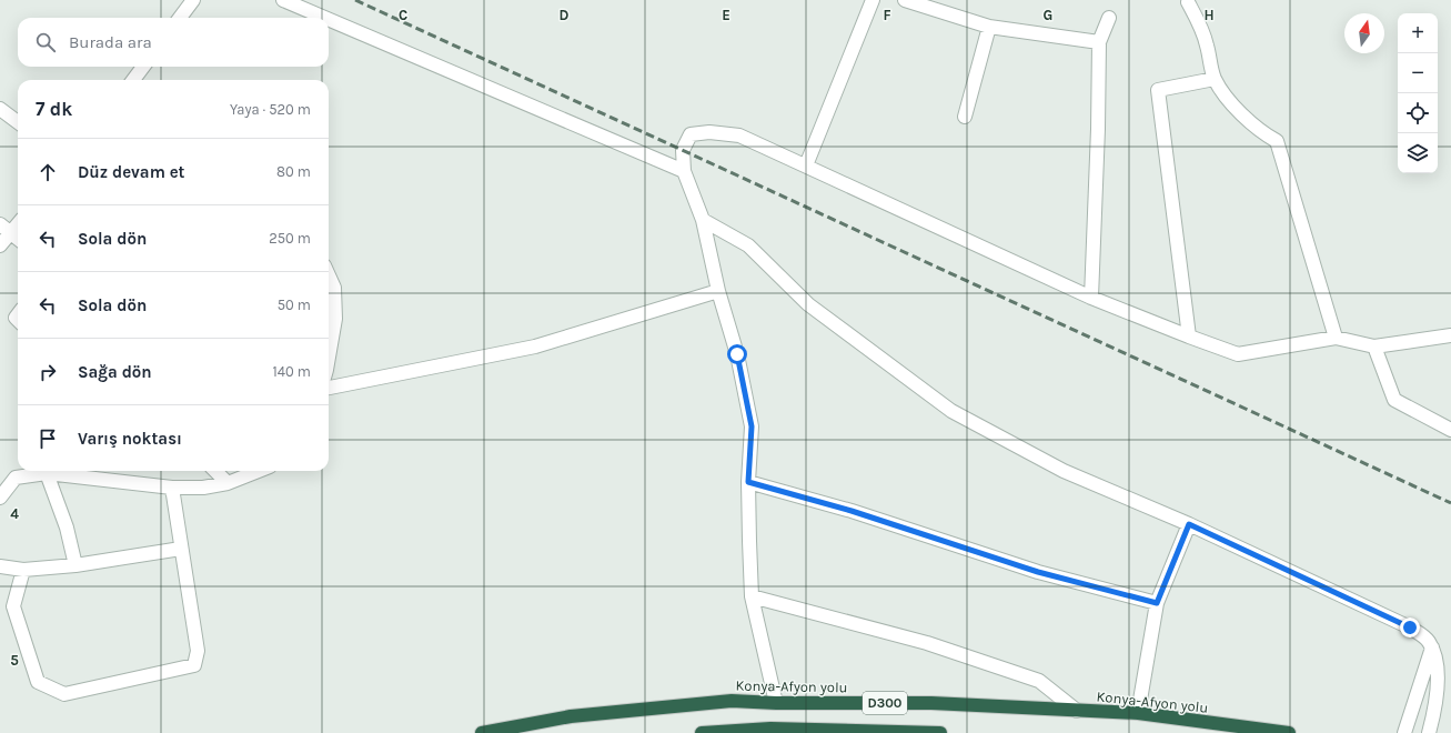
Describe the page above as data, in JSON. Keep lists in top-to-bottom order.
{
  "streets": {
    "highway": ["Konya-Afyon yolu", "D300"]
  },
  "north": "top",
  "page": {
    "map_buttons": ["+", "−"],
    "search": "Burada ara",
    "heading": ["7 dk", "Yaya · 520 m"],
    "list": [
      ["Düz devam et", "80 m"],
      ["Sola dön", "250 m"],
      ["Sola dön", "50 m"],
      ["Sağa dön", "140 m"],
      "Varış noktası"
    ]
  },
  "grid": {
    "columns": [
      "C",
      "D",
      "E",
      "F",
      "G",
      "H"
    ],
    "rows": ["4", "5"]
  }
}
